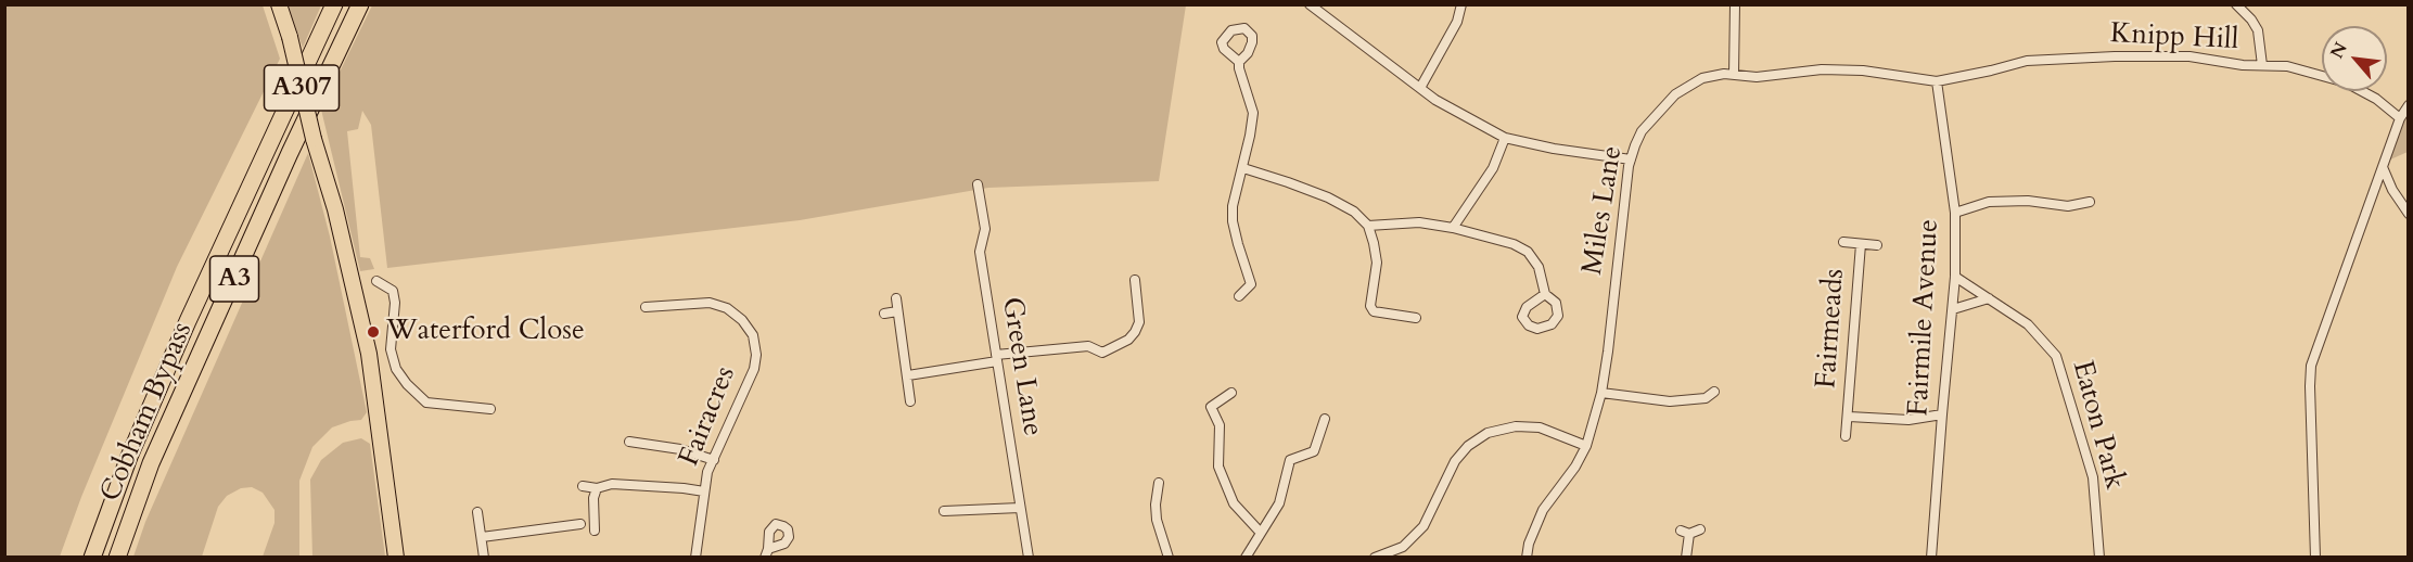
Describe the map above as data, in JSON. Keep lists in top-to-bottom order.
{
  "streets": {
    "highway": ["A3", "Cobham Bypass"],
    "main road": ["A307"],
    "street": [
      "Knipp Hill",
      "Miles Lane",
      "Fairmile Avenue",
      "Fairmeads",
      "Green Lane",
      "Fairacres",
      "Eaton Park"
    ]
  },
  "crossings": [
    ["Knipp Hill", "Miles Lane"],
    ["Knipp Hill", "Fairmile Avenue"],
    ["Miles Lane", "Fairmile Avenue"],
    ["Fairmile Avenue", "Fairmeads"],
    ["Fairmile Avenue", "Eaton Park"]
  ],
  "places": ["Waterford Close"],
  "north": "top left"
}
